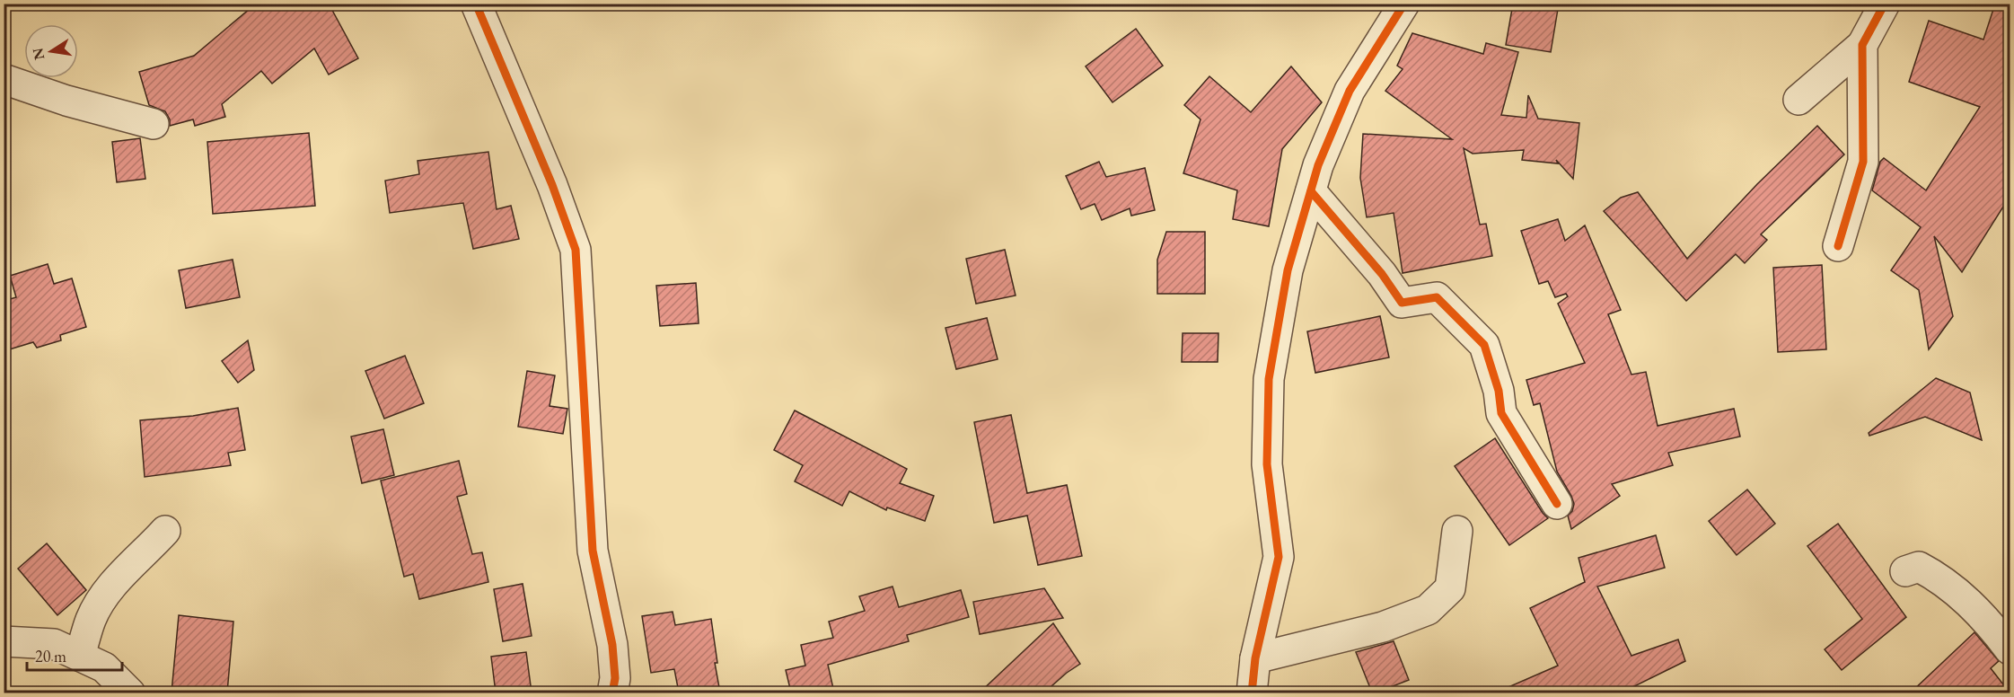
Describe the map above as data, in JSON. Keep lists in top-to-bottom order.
{
  "scale_bar": "20 m",
  "north": "left"
}
